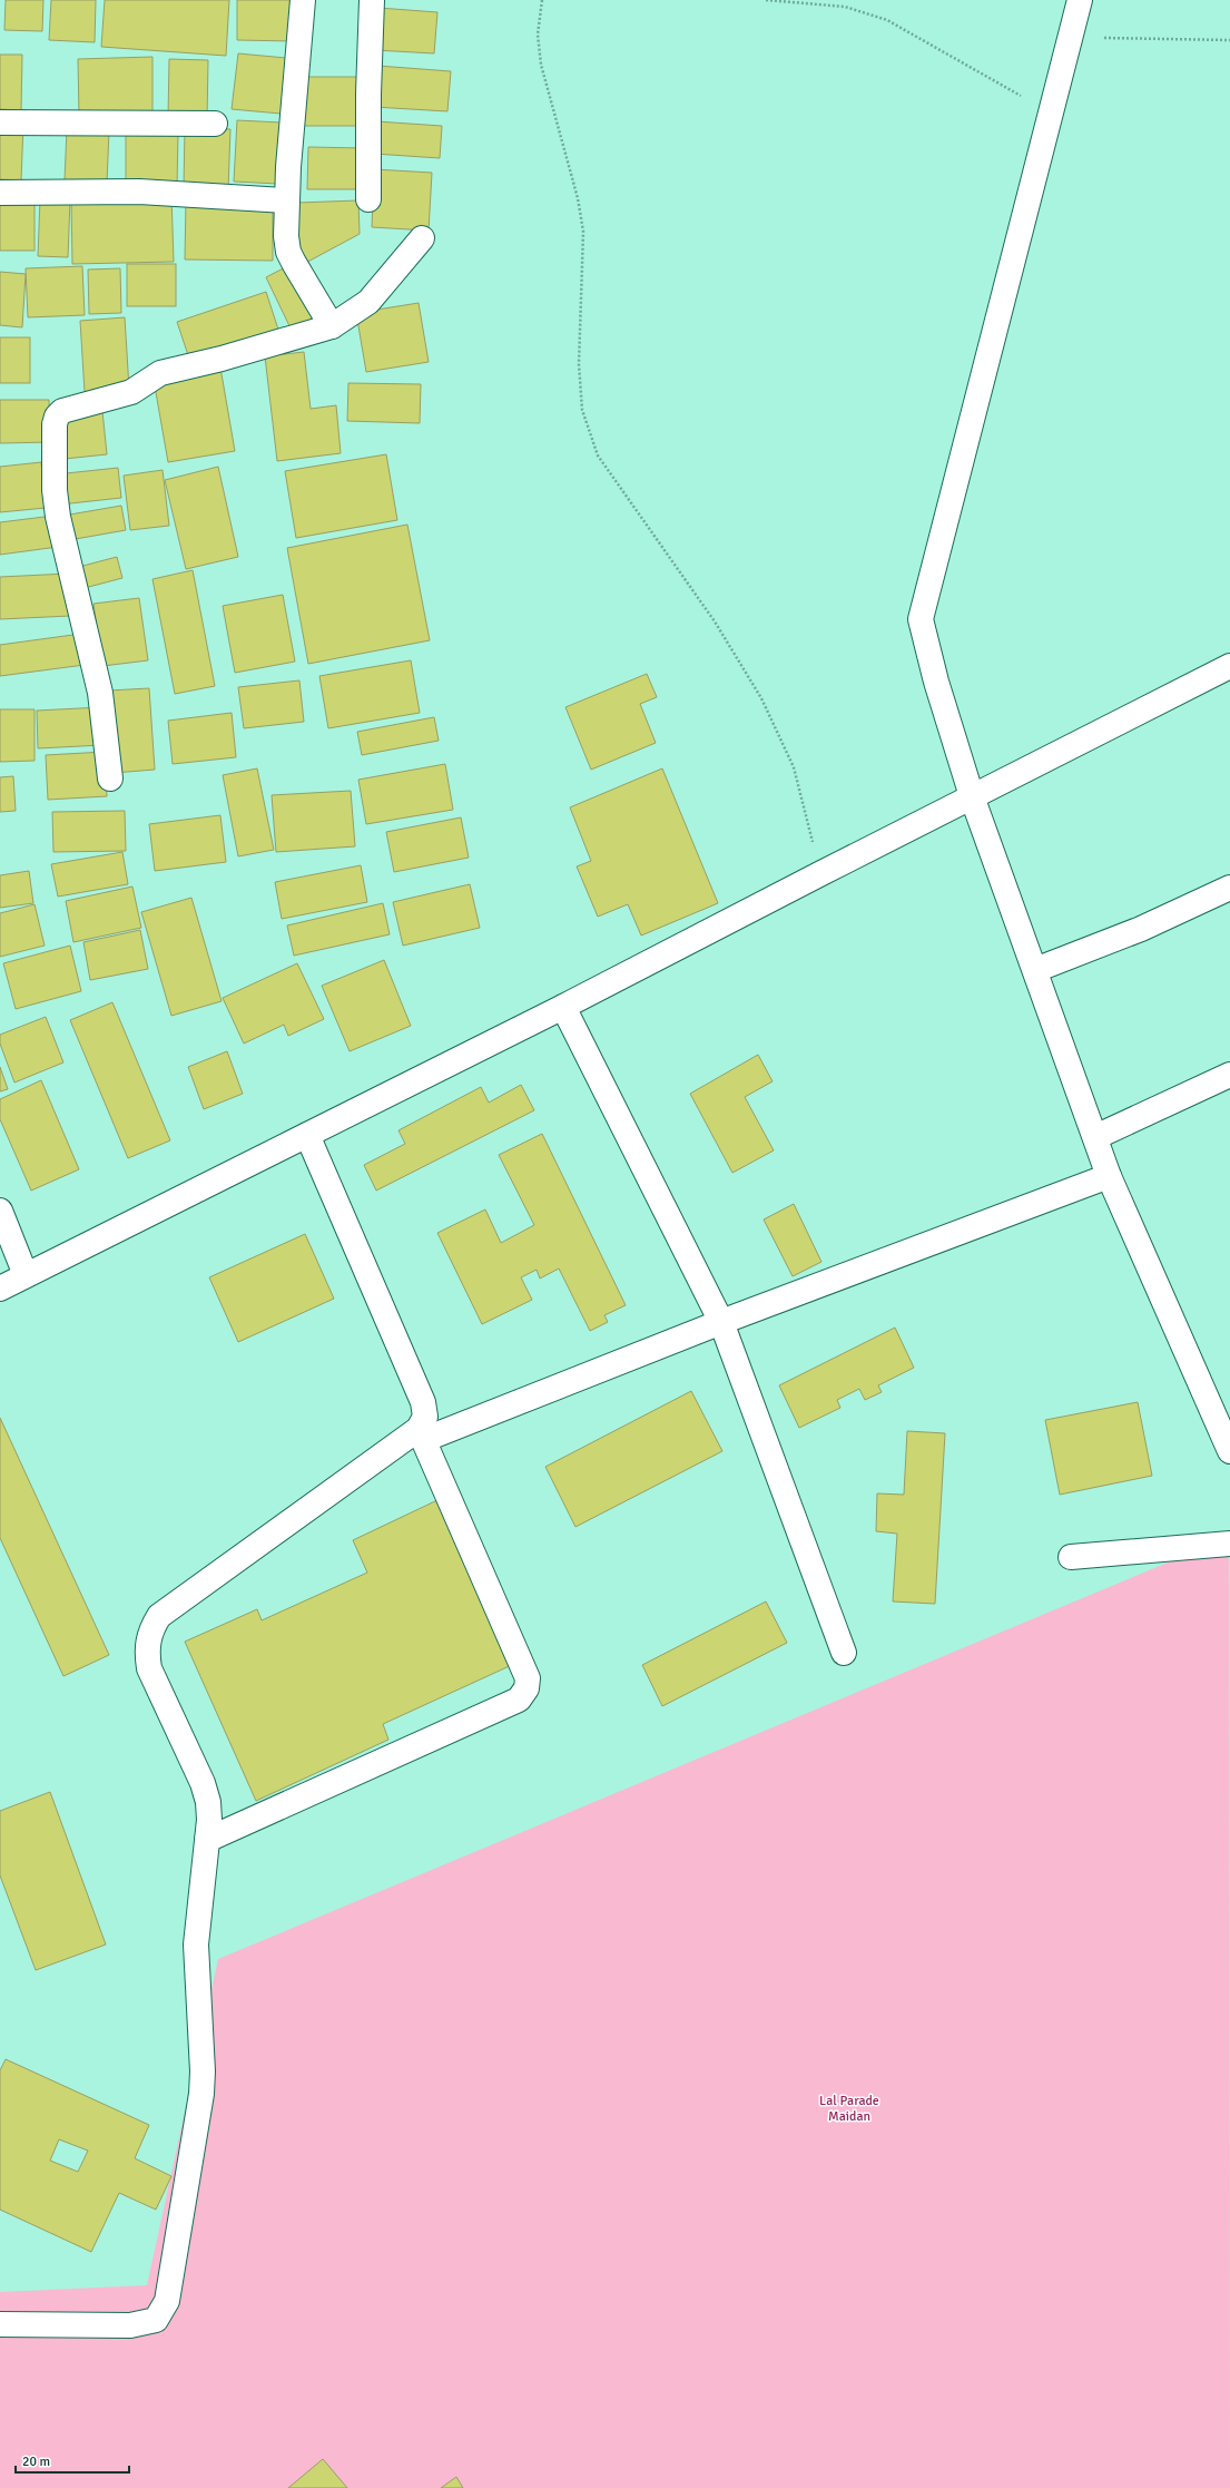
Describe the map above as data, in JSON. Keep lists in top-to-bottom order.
{
  "parks": ["Lal Parade Maidan"],
  "scale_bar": "20 m"
}
